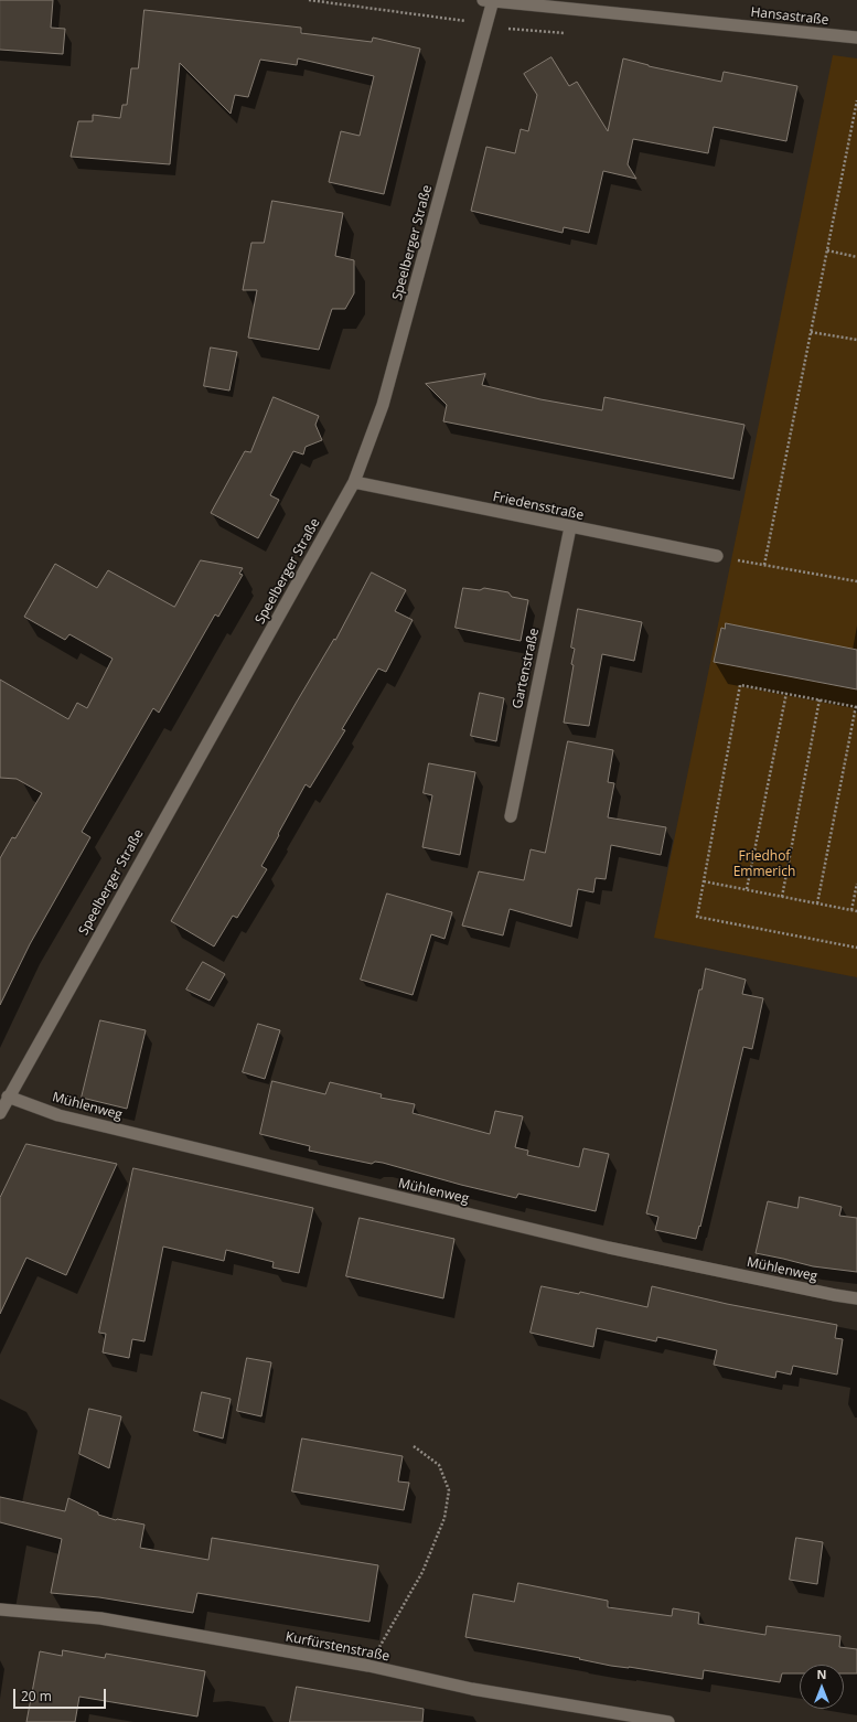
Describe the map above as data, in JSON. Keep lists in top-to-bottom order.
{
  "streets": {
    "street": [
      "Hansastraße",
      "Speelberger Straße",
      "Friedensstraße",
      "Gartenstraße",
      "Mühlenweg",
      "Kurfürstenstraße"
    ]
  },
  "crossings": [
    ["Hansastraße", "Speelberger Straße"],
    ["Speelberger Straße", "Friedensstraße"],
    ["Speelberger Straße", "Mühlenweg"],
    ["Friedensstraße", "Gartenstraße"]
  ],
  "parks": ["Friedhof Emmerich"],
  "scale_bar": "20 m",
  "north": "top"
}
